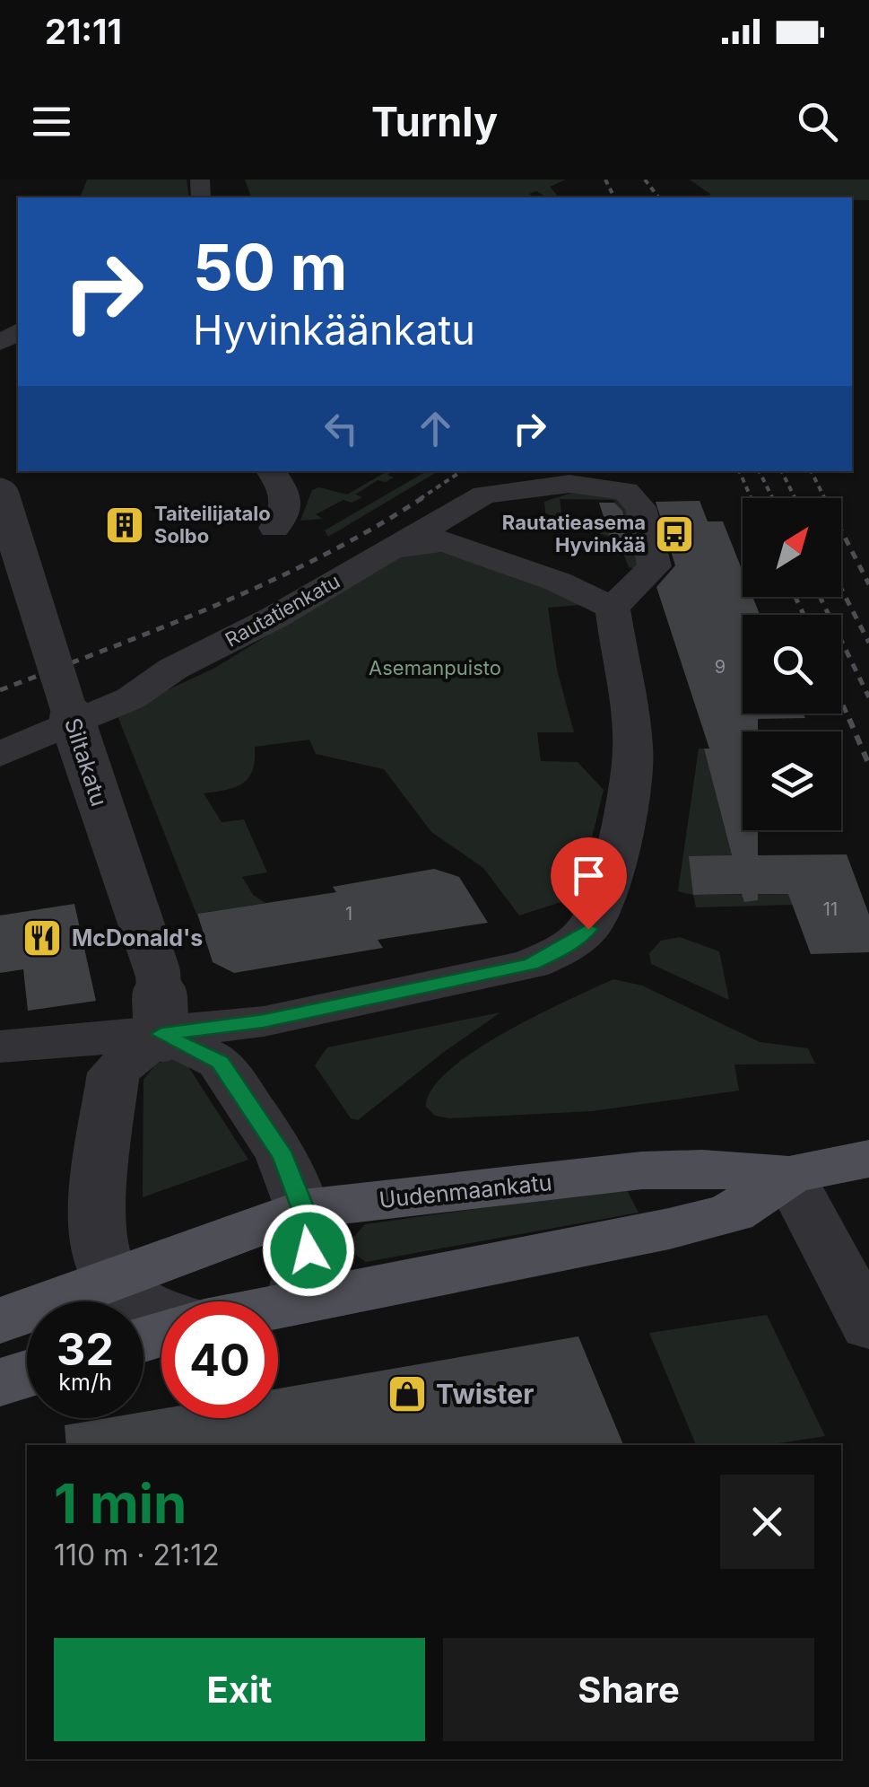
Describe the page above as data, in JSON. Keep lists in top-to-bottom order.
{
  "streets": {
    "main road": ["Uudenmaankatu"],
    "street": ["Rautatienkatu", "Siltakatu"]
  },
  "parks": ["Asemanpuisto"],
  "places": {
    "building": ["Taiteilijatalo Solbo"],
    "bus stop": ["Rautatieasema Hyvinkää"],
    "restaurant": ["McDonald's"],
    "shop": ["Twister"]
  },
  "house_numbers": ["9", "11", "1"],
  "north": "top right",
  "page": {
    "status": "21:11",
    "header": "Turnly",
    "turn": ["50 m", "Hyvinkäänkatu"],
    "speed": "32 km/h",
    "limit": "40",
    "heading": ["1 min", "110 m · 21:12"],
    "buttons": ["Exit", "Share"]
  }
}
